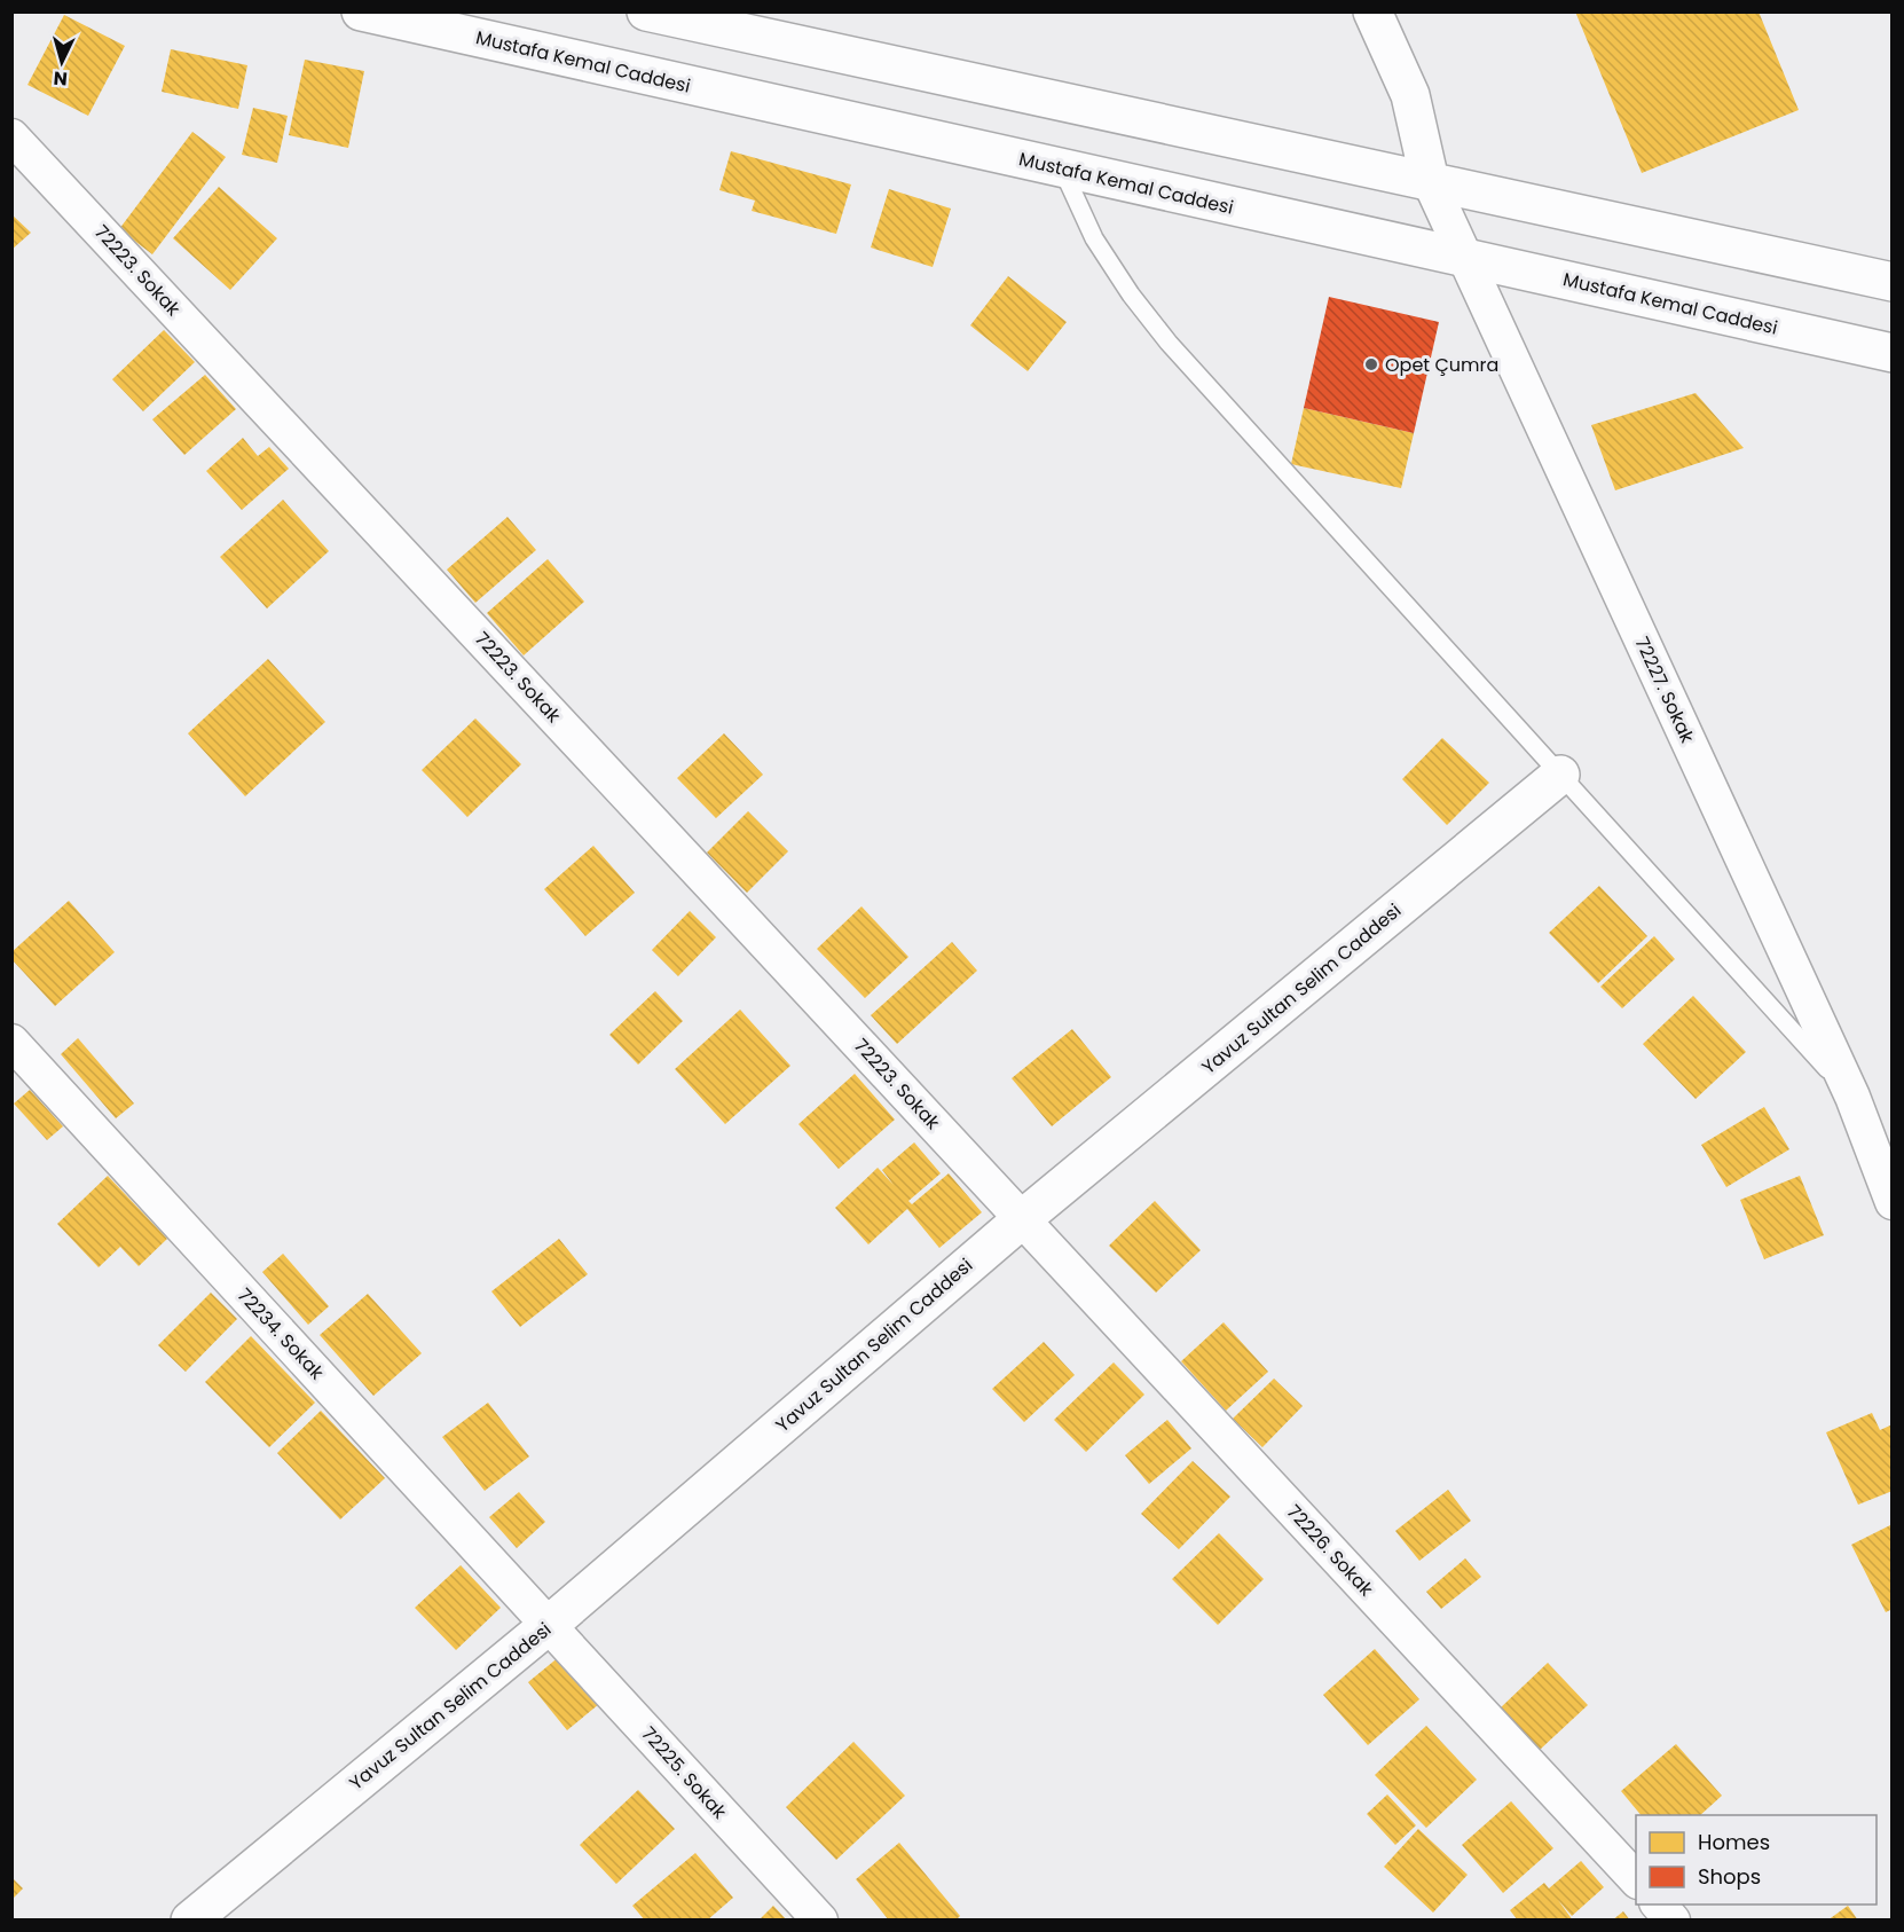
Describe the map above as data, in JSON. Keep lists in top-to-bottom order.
{
  "streets": {
    "main road": ["Mustafa Kemal Caddesi", "Yavuz Sultan Selim Caddesi"],
    "street": [
      "72223. Sokak",
      "72227. Sokak",
      "72234. Sokak",
      "72226. Sokak",
      "72225. Sokak"
    ]
  },
  "crossings": [
    ["Mustafa Kemal Caddesi", "72227. Sokak"],
    ["72223. Sokak", "Yavuz Sultan Selim Caddesi"],
    ["72223. Sokak", "72226. Sokak"],
    ["Yavuz Sultan Selim Caddesi", "72234. Sokak"],
    ["Yavuz Sultan Selim Caddesi", "72226. Sokak"],
    ["Yavuz Sultan Selim Caddesi", "72225. Sokak"],
    ["72234. Sokak", "72225. Sokak"]
  ],
  "places": ["Opet Çumra"],
  "legend": ["Homes", "Shops"],
  "north": "bottom"
}
